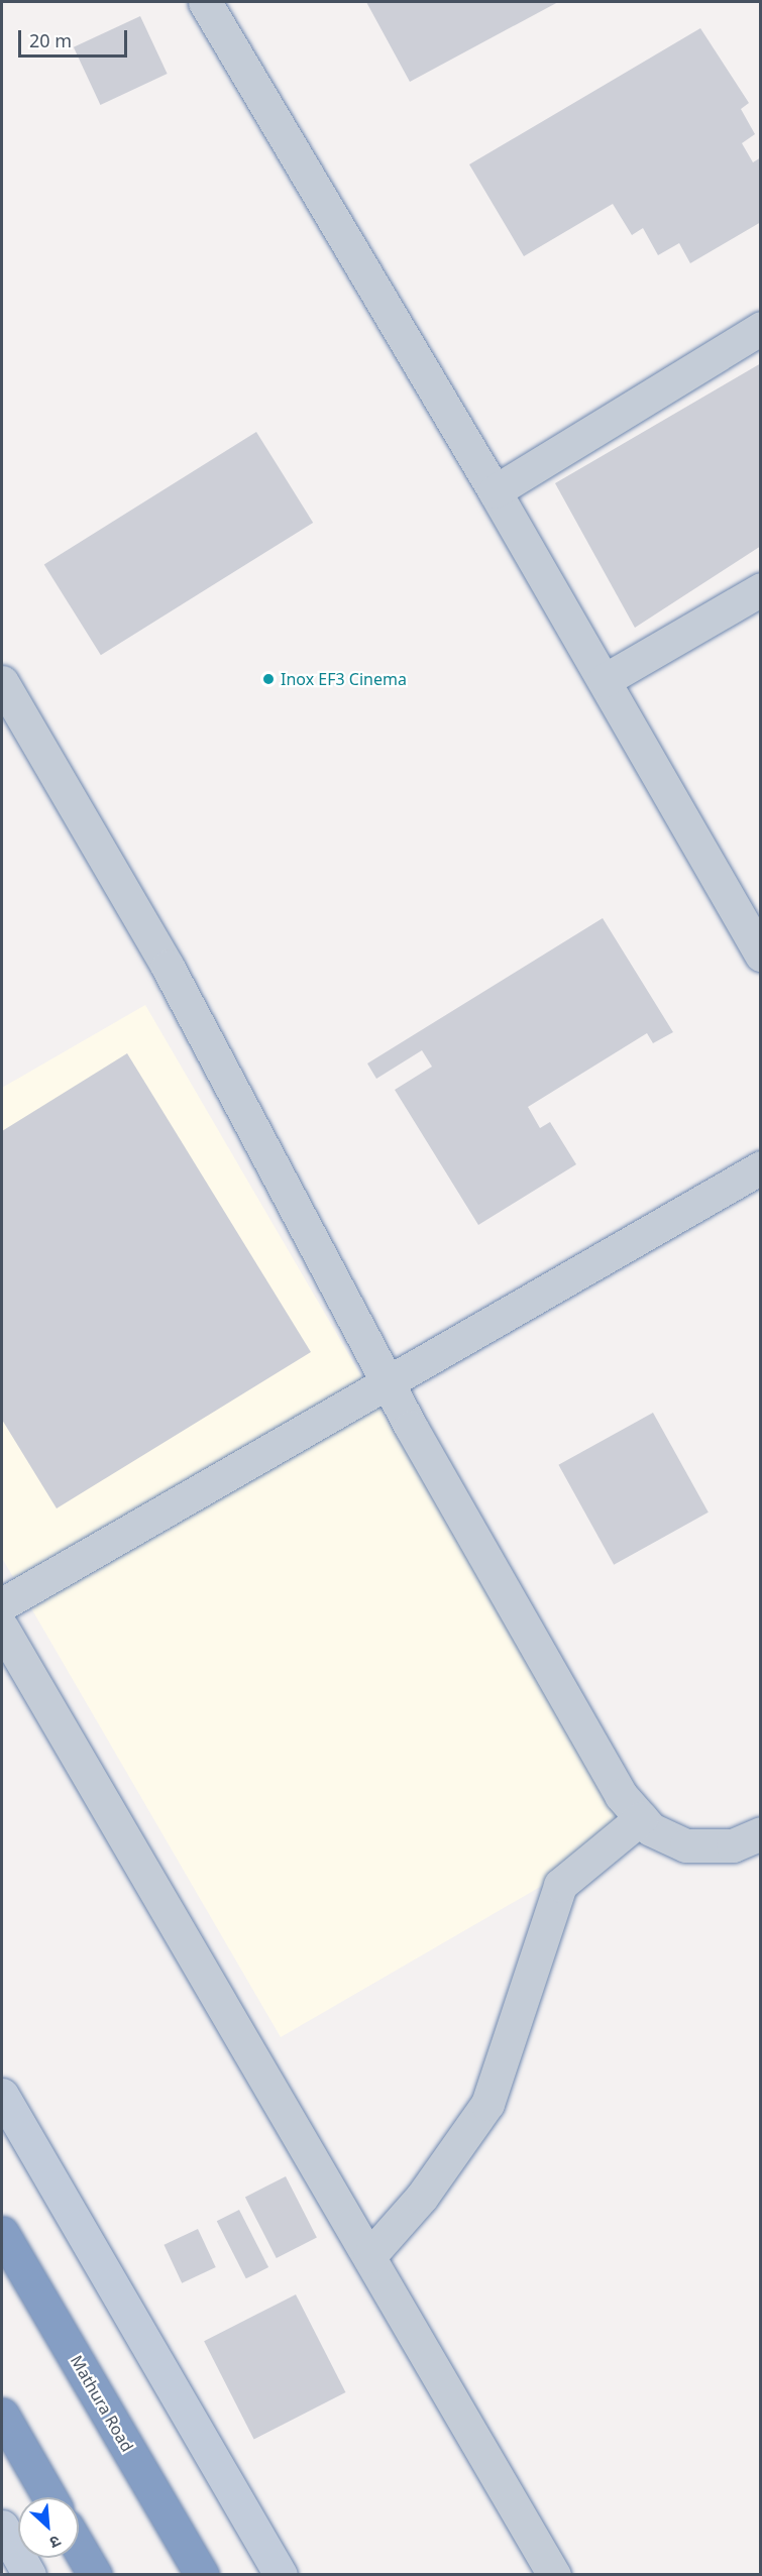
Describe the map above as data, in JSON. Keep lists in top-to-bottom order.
{
  "streets": {
    "highway": ["Mathura Road"]
  },
  "places": ["Inox EF3 Cinema"],
  "scale_bar": "20 m",
  "north": "bottom right"
}
